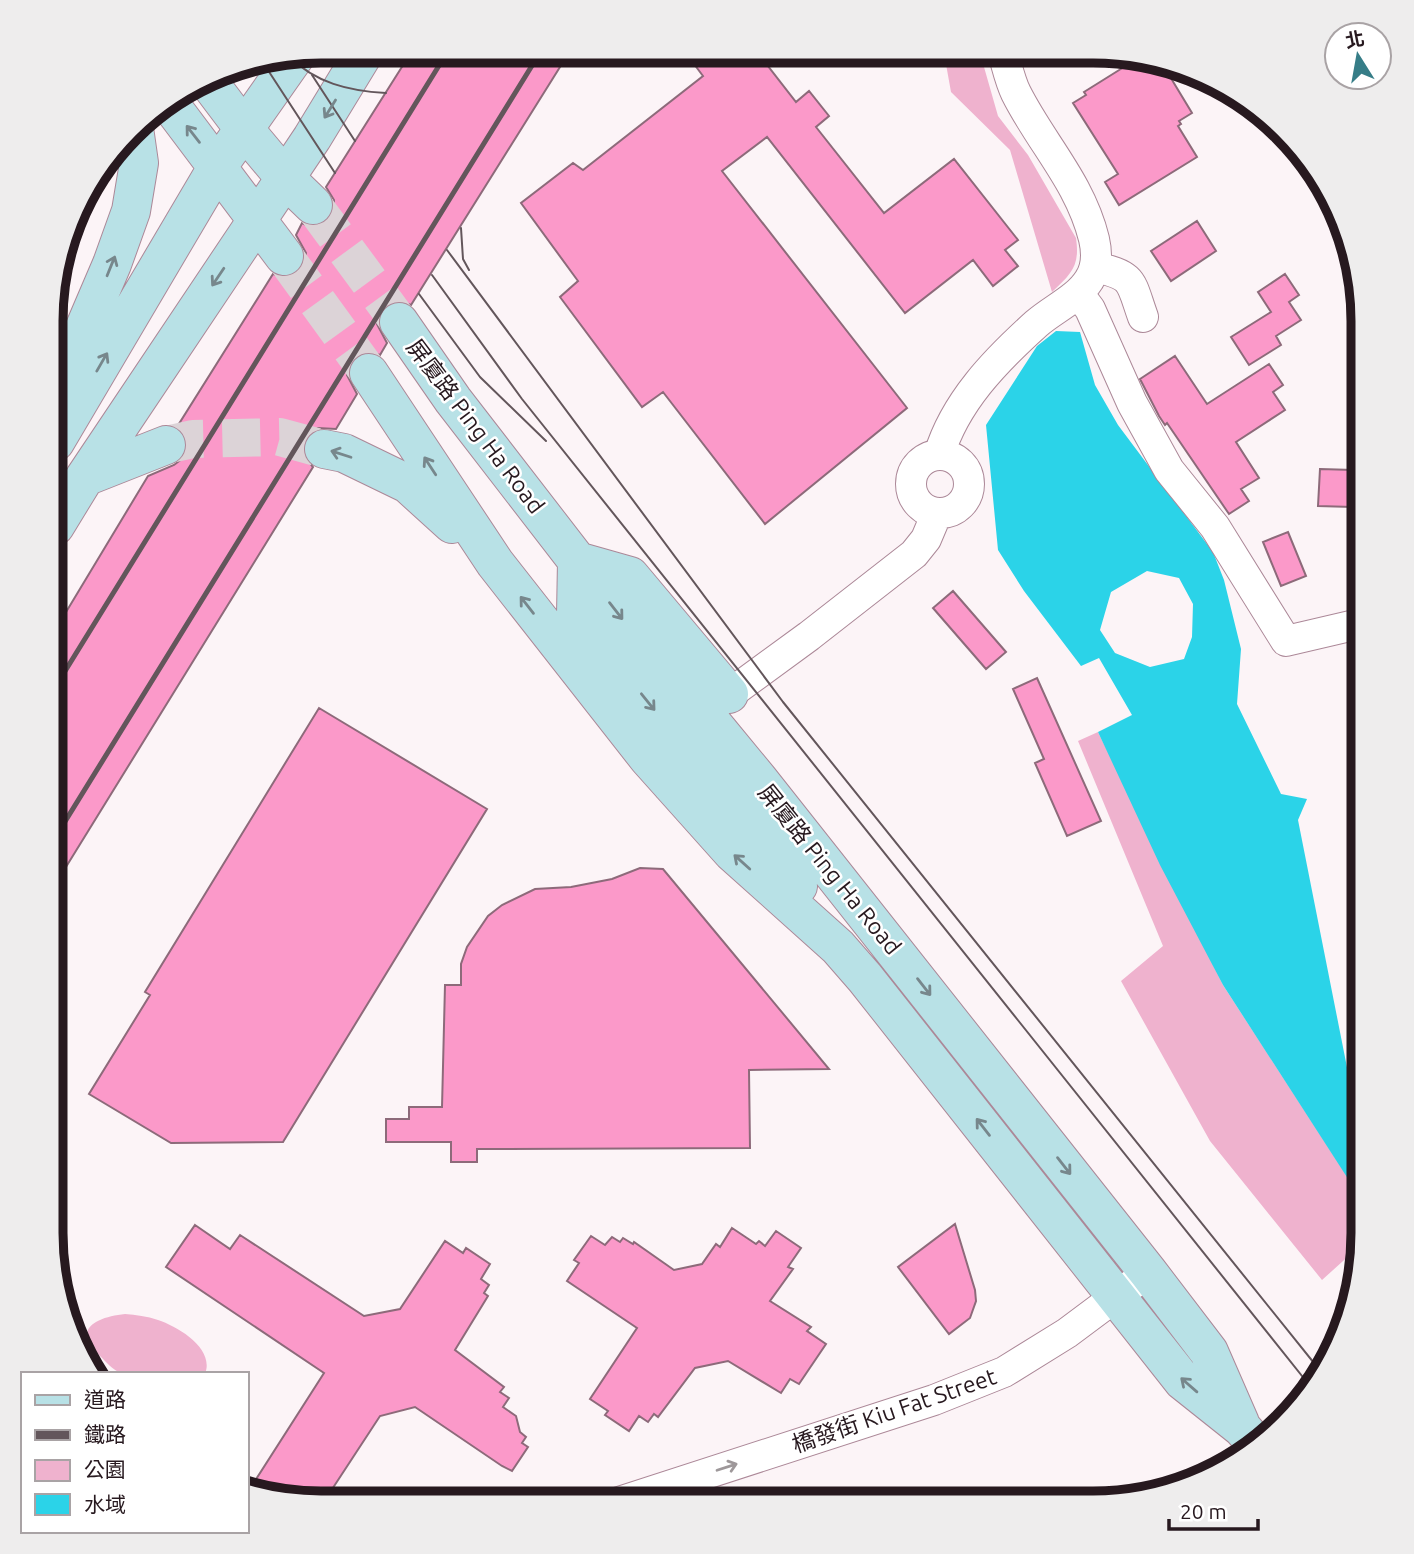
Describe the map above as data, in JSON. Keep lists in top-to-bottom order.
{
  "streets": {
    "street": ["屏廈路 Ping Ha Road", "橋發街 Kiu Fat Street"]
  },
  "crossings": [
    ["屏廈路 Ping Ha Road", "橋發街 Kiu Fat Street"]
  ],
  "one_way": ["橋發街 Kiu Fat Street"],
  "legend": [
    "道路",
    "鐵路",
    "公園",
    "水域"
  ],
  "scale_bar": "20 m",
  "north": "top"
}
